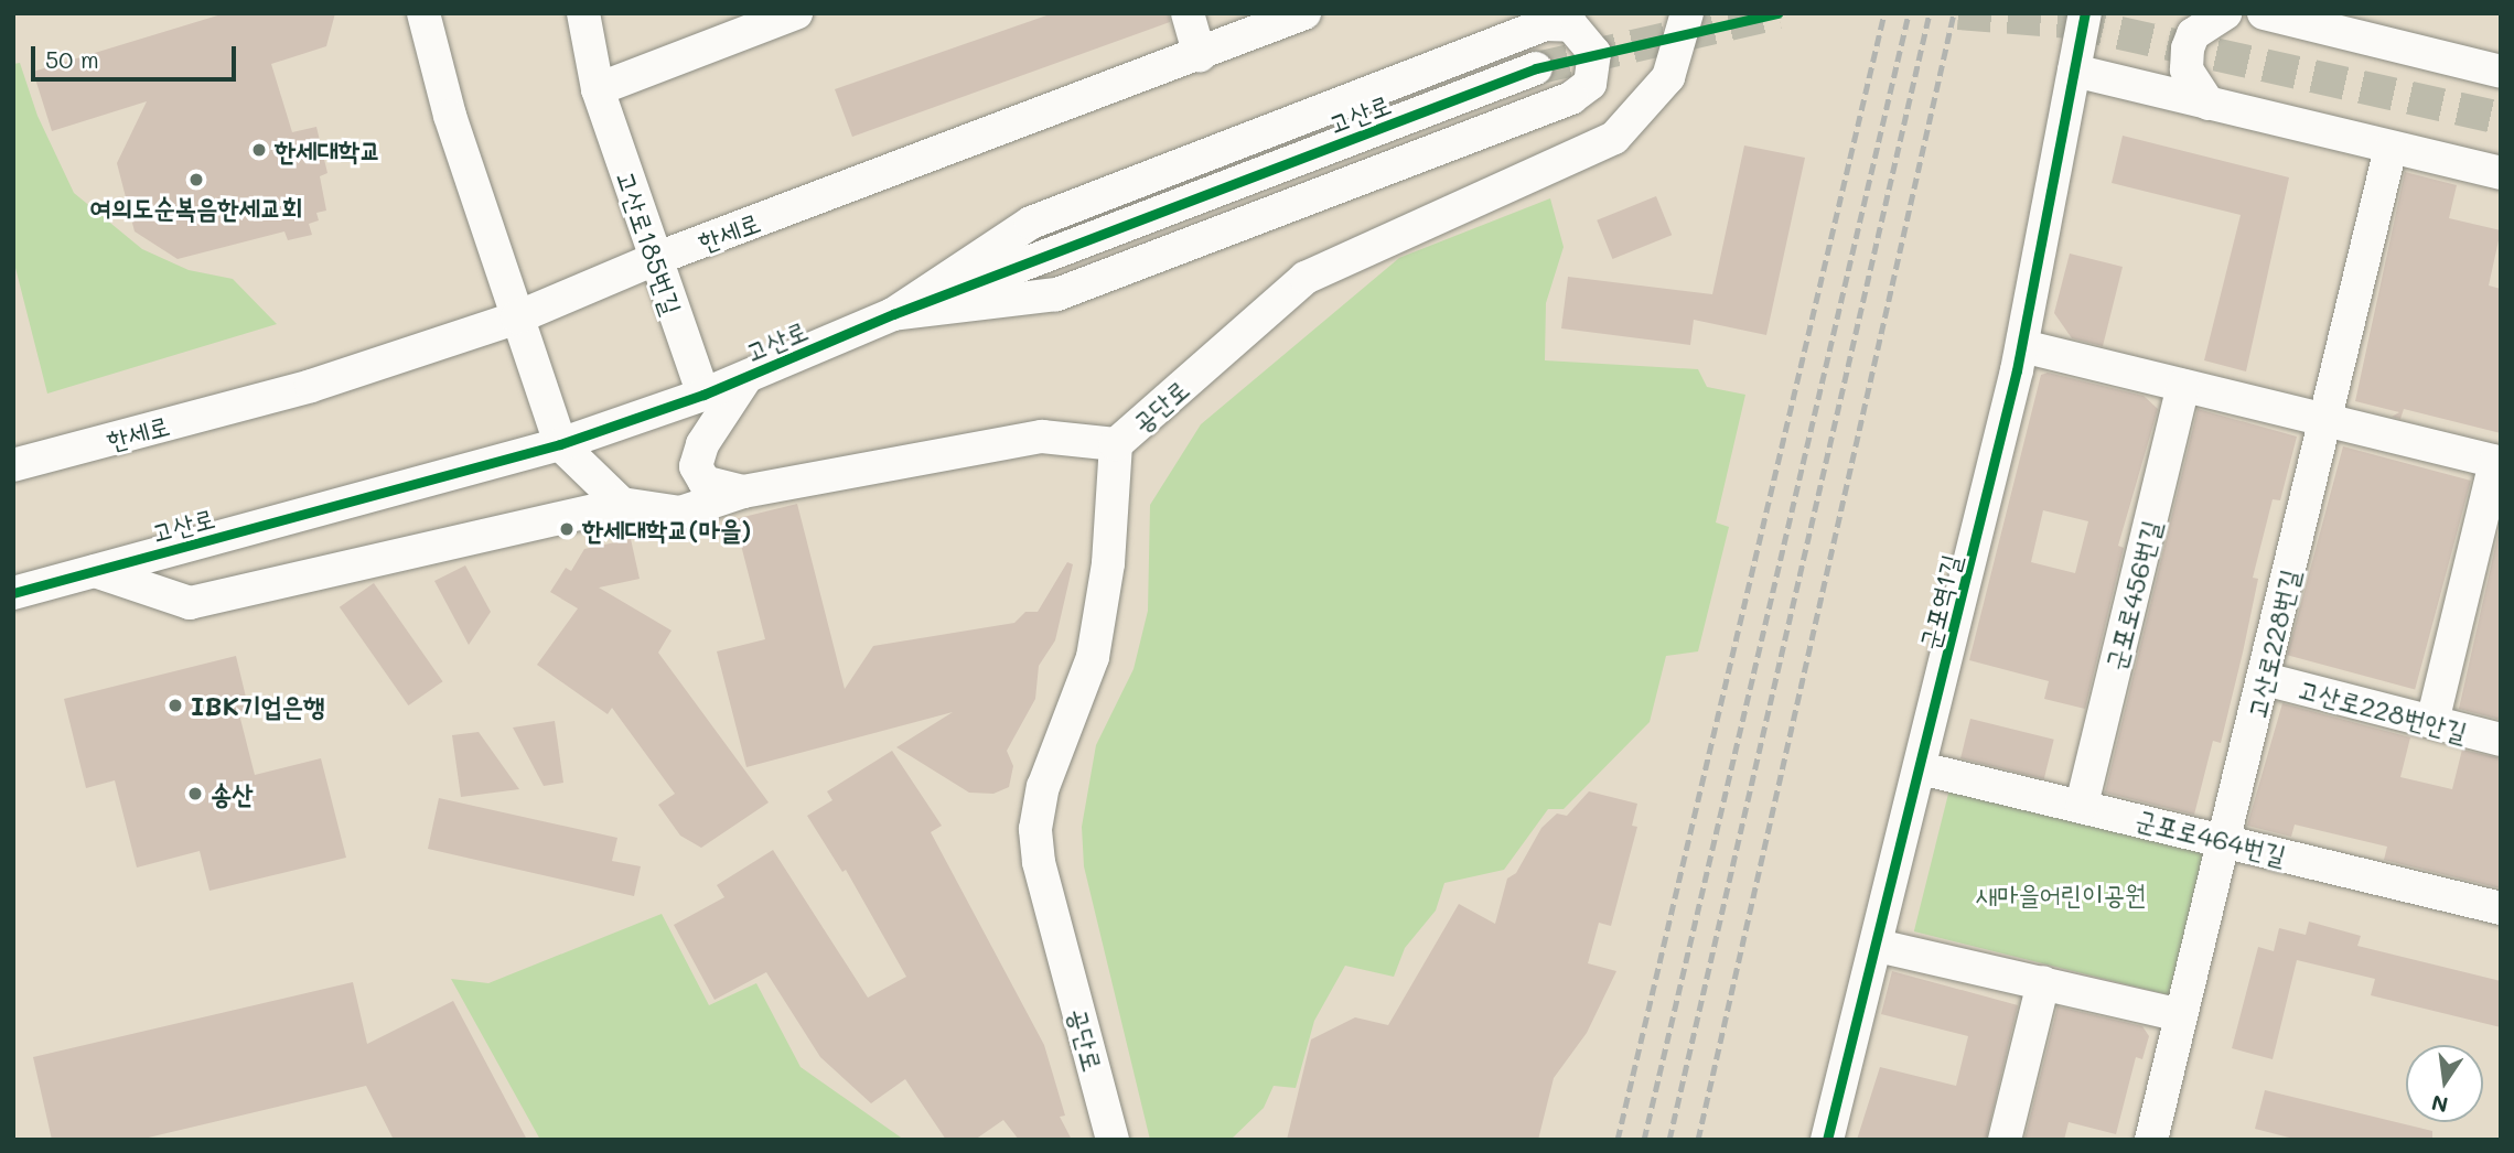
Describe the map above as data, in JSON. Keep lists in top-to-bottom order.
{
  "streets": {
    "street": [
      "고산로",
      "한세로",
      "고산로185번길",
      "공단로",
      "군포로456번길",
      "군포역1길",
      "고산로228번길",
      "고산로228번안길",
      "군포로464번길"
    ]
  },
  "crossings": [
    ["고산로", "고산로185번길"],
    ["한세로", "고산로185번길"],
    ["군포로456번길", "군포로464번길"],
    ["군포역1길", "군포로464번길"],
    ["고산로228번길", "고산로228번안길"],
    ["고산로228번길", "군포로464번길"]
  ],
  "parks": ["새마을어린이공원"],
  "places": [
    "한세대학교",
    "여의도순복음한세교회",
    "한세대학교(마을)",
    "IBK기업은행",
    "송산"
  ],
  "scale_bar": "50 m",
  "north": "bottom"
}
